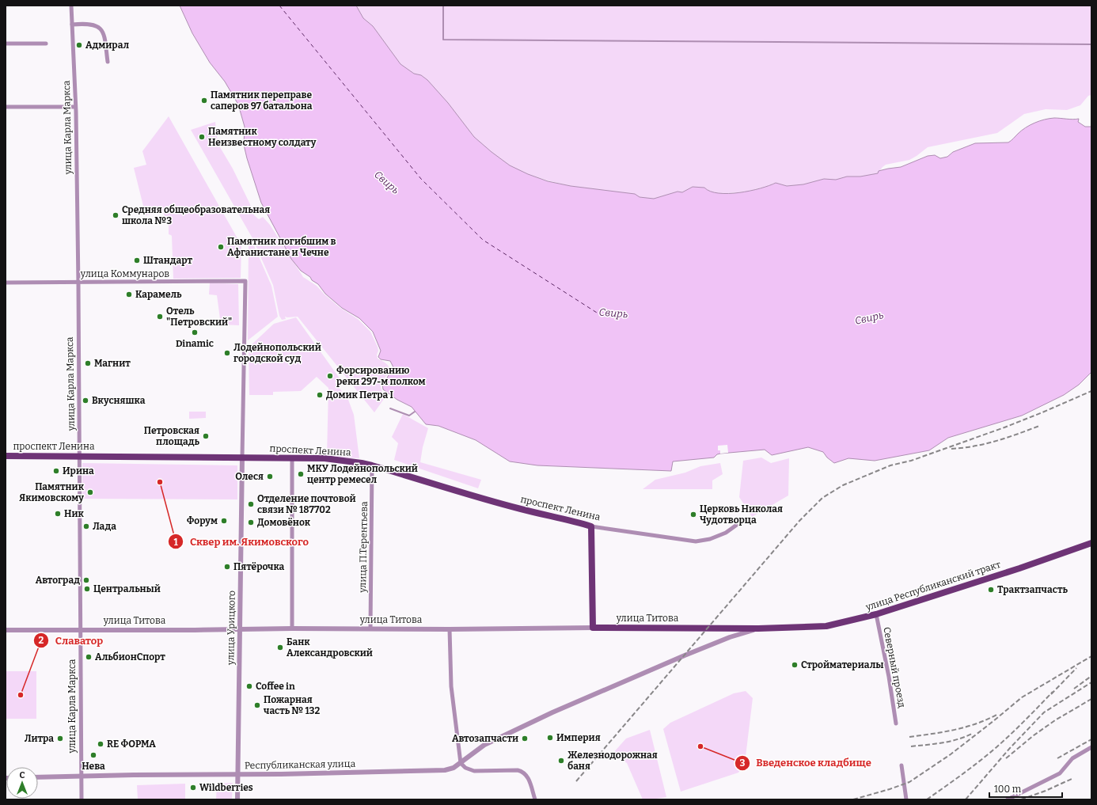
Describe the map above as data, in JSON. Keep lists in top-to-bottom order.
{
  "streets": {
    "main road": ["проспект Ленина", "улица Республиканский тракт", "улица Титова"],
    "street": [
      "улица Карла Маркса",
      "улица Коммунаров",
      "улица П.Терентьева",
      "улица Урицкого",
      "Северный проезд",
      "Республиканская улица"
    ]
  },
  "crossings": [
    ["улица Карла Маркса", "улица Коммунаров"],
    ["улица Карла Маркса", "проспект Ленина"],
    ["улица Карла Маркса", "улица Титова"],
    ["улица Карла Маркса", "Республиканская улица"],
    ["улица Коммунаров", "проспект Ленина"],
    ["улица Коммунаров", "улица Урицкого"],
    ["проспект Ленина", "улица П.Терентьева"],
    ["проспект Ленина", "улица Урицкого"],
    ["улица П.Терентьева", "улица Титова"],
    ["улица Республиканский тракт", "улица Титова"],
    ["улица Республиканский тракт", "Северный проезд"],
    ["улица Титова", "улица Урицкого"],
    ["улица Титова", "Республиканская улица"],
    ["улица Урицкого", "Республиканская улица"]
  ],
  "water": ["Свирь"],
  "places": [
    "Адмирал",
    "Памятник переправе саперов 97 батальона",
    "Памятник Неизвестному солдату",
    "Средняя общеобразовательная школа №3",
    "Памятник погибшим в Афганистане и Чечне",
    "Штандарт",
    "Карамель",
    "Отель \"Петровский\"",
    "Dinamic",
    "Лодейнопольский городской суд",
    "Магнит",
    "Форсированию реки 297-м полком",
    "Домик Петра I",
    "Вкусняшка",
    "Петровская площадь",
    "Ирина",
    "МКУ Лодейнопольский центр ремесел",
    "Олеся",
    "Сквер им. Якимовского",
    "Памятник Якимовскому",
    "Отделение почтовой связи № 187702",
    "Ник",
    "Церковь Николая Чудотворца",
    "Форум",
    "Домовёнок",
    "Лада",
    "Пятёрочка",
    "Автоград",
    "Центральный",
    "Трактзапчасть",
    "Банк Александровский",
    "АльбионСпорт",
    "Стройматериалы",
    "Coffee in",
    "Славатор",
    "Пожарная часть № 132",
    "Империя",
    "Литра",
    "Автозапчасти",
    "RE ФОРМА",
    "Введенское кладбище",
    "Нева",
    "Железнодорожная баня",
    "Wildberries"
  ],
  "scale_bar": "100 m",
  "north": "top"
}
